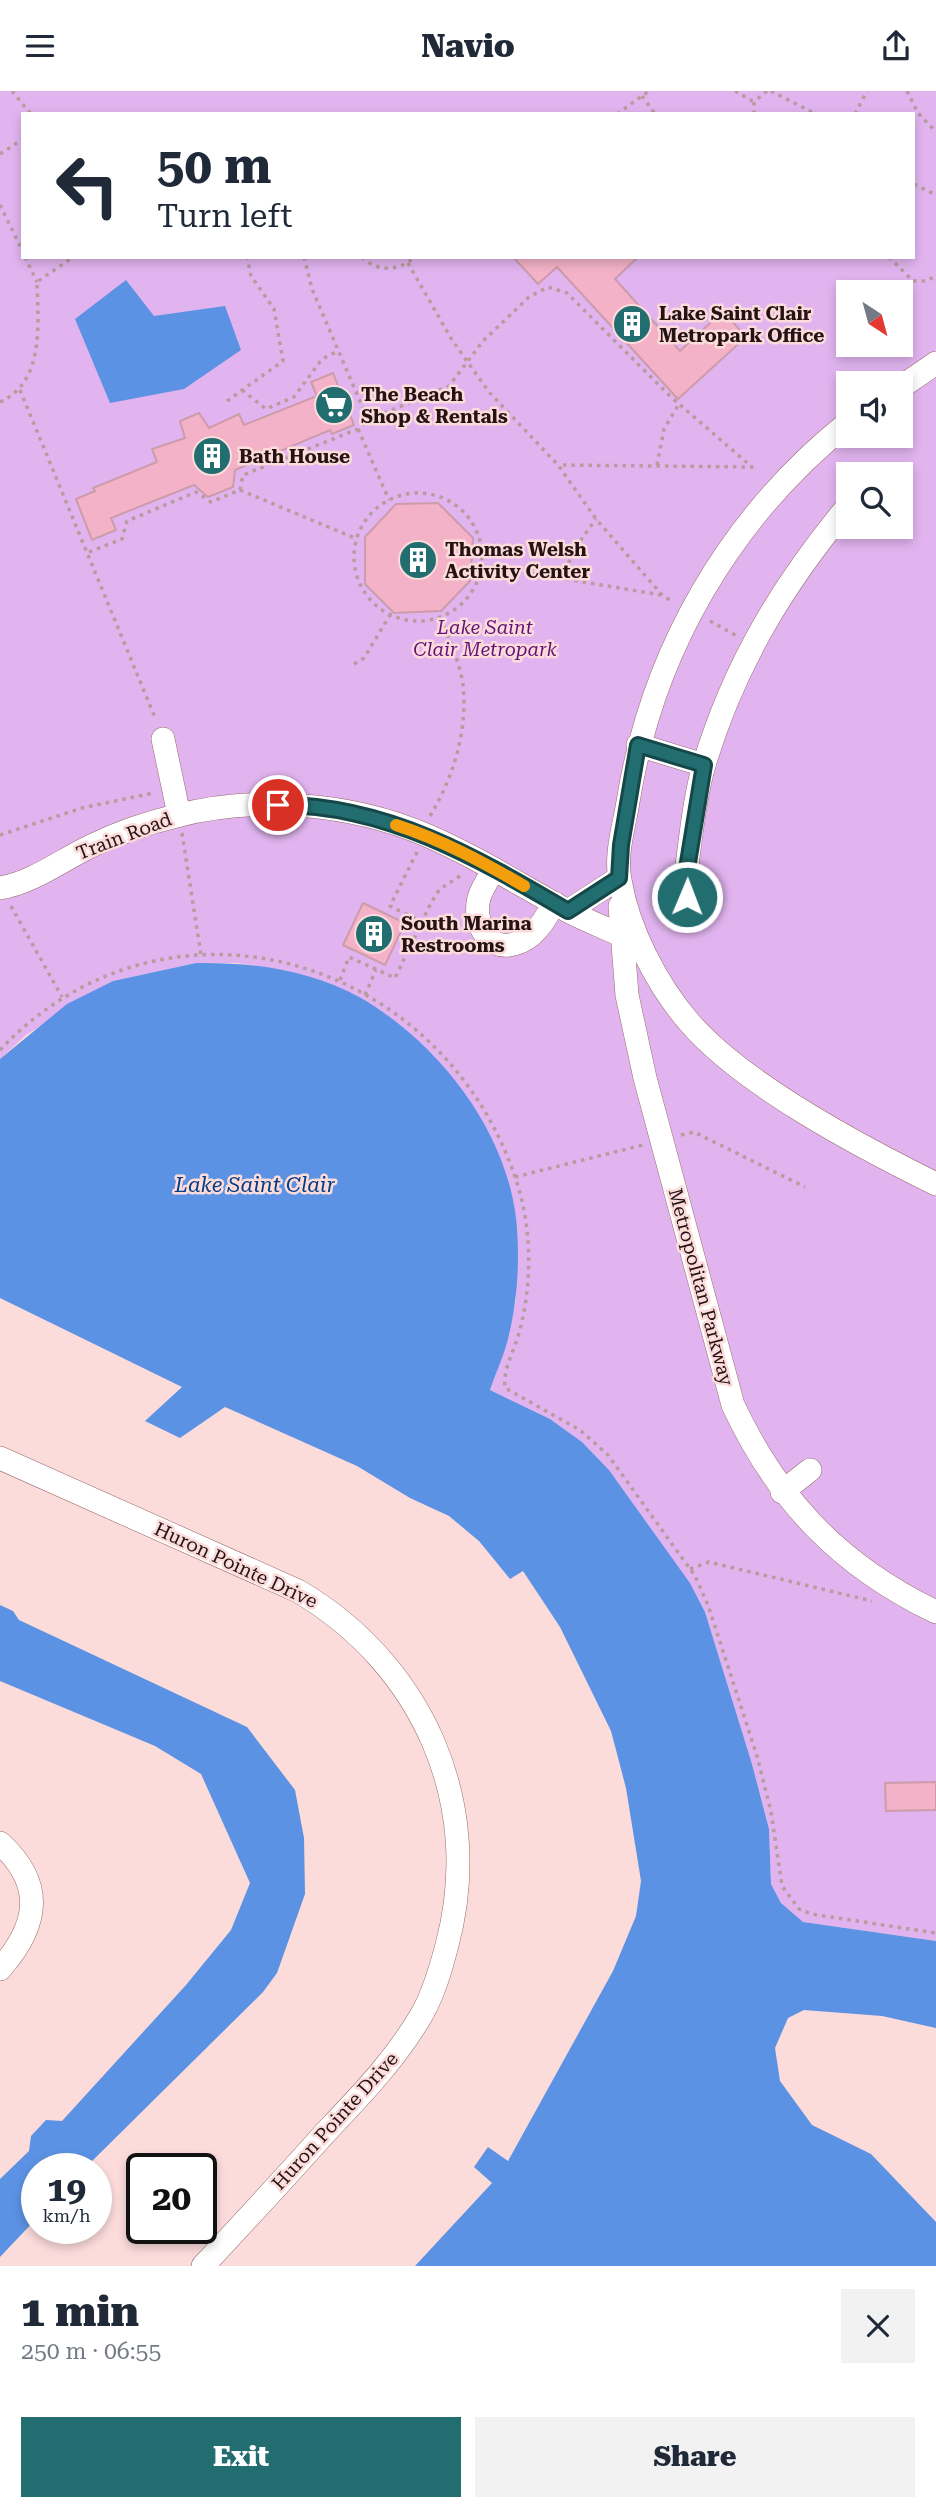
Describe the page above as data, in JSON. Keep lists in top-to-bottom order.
{
  "streets": {
    "street": ["Train Road", "Metropolitan Parkway", "Huron Pointe Drive"]
  },
  "crossings": [
    ["Train Road", "Metropolitan Parkway"]
  ],
  "water": ["Lake Saint Clair"],
  "parks": ["Lake Saint Clair Metropark"],
  "places": {
    "building": [
      "Lake Saint Clair Metropark Office",
      "Bath House",
      "Thomas Welsh Activity Center",
      "South Marina Restrooms"
    ],
    "supermarket": ["The Beach Shop & Rentals"]
  },
  "north": "bottom right",
  "page": {
    "header": "Navio",
    "turn": ["50 m", "Turn left"],
    "speed": "19 km/h",
    "limit": "20",
    "heading": ["1 min", "250 m · 06:55"],
    "buttons": ["Exit", "Share"]
  }
}
